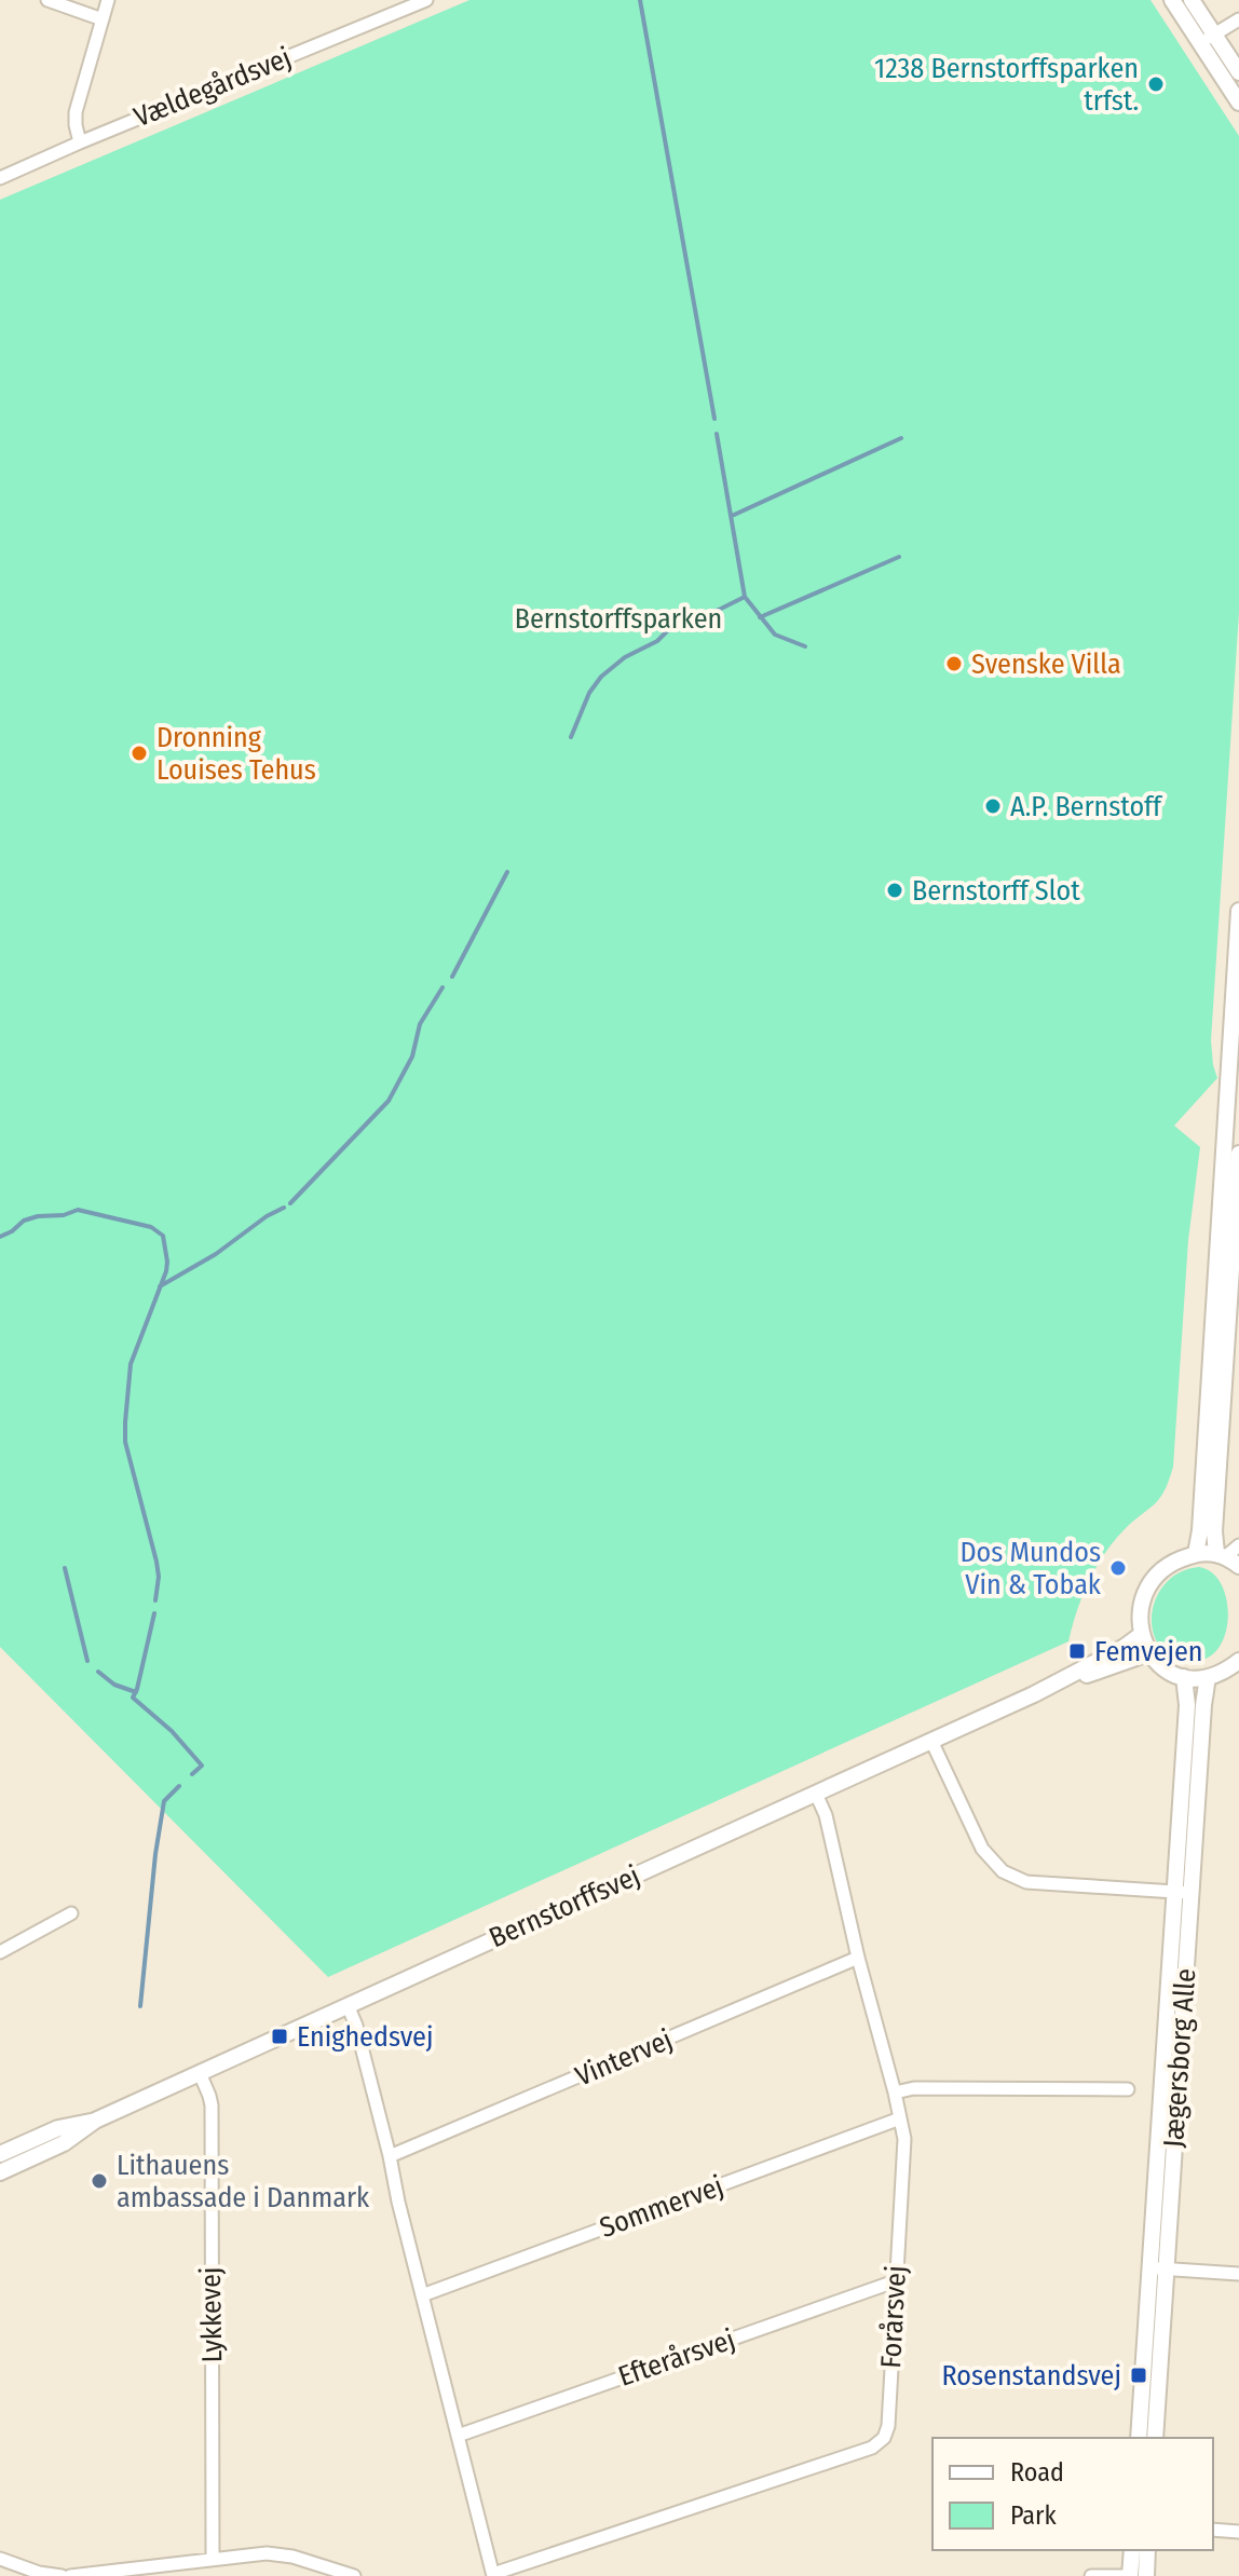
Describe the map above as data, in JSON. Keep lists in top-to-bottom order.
{
  "streets": {
    "street": [
      "Vældegårdsvej",
      "Bernstorffsvej",
      "Vintervej",
      "Jægersborg Alle",
      "Sommervej",
      "Lykkevej",
      "Forårsvej",
      "Efterårsvej"
    ]
  },
  "crossings": [
    ["Bernstorffsvej", "Lykkevej"],
    ["Bernstorffsvej", "Forårsvej"],
    ["Vintervej", "Forårsvej"],
    ["Sommervej", "Forårsvej"],
    ["Forårsvej", "Efterårsvej"]
  ],
  "parks": ["Bernstorffsparken"],
  "places": {
    "other": [
      "1238 Bernstorffsparken trfst.",
      "Svenske Villa",
      "Dronning Louises Tehus",
      "A.P. Bernstoff",
      "Bernstorff Slot",
      "Dos Mundos Vin & Tobak",
      "Lithauens ambassade i Danmark"
    ],
    "transit": ["Femvejen", "Enighedsvej", "Rosenstandsvej"]
  },
  "legend": ["Road", "Park"]
}
